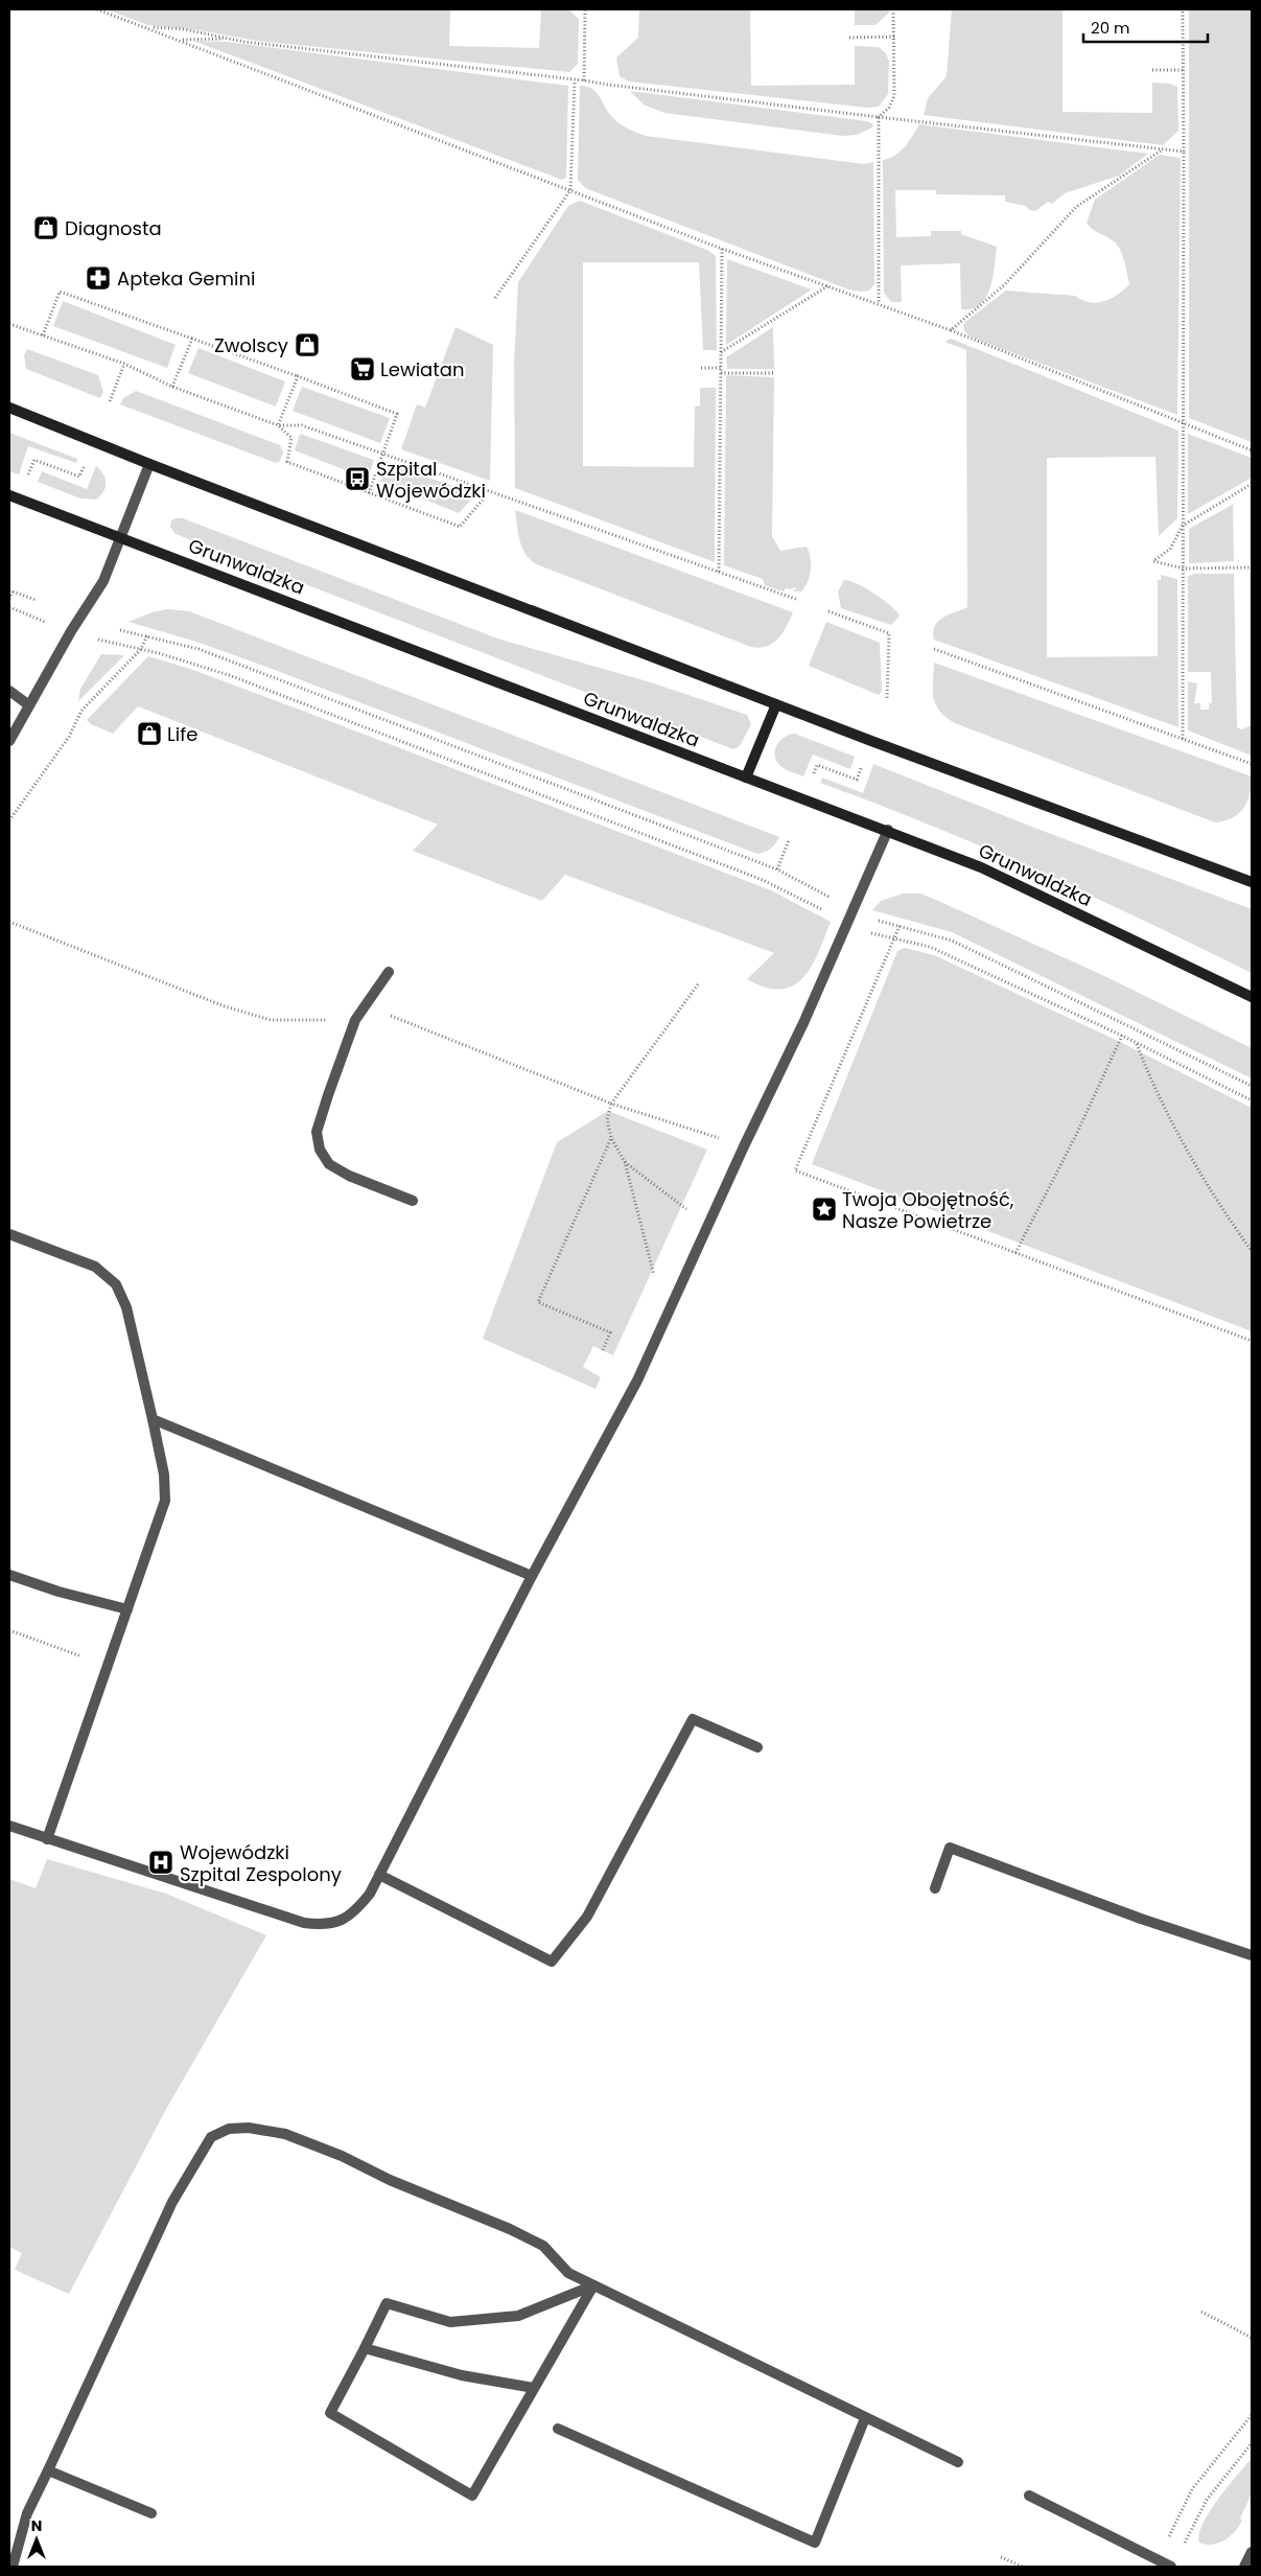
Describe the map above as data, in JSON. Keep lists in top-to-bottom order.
{
  "streets": {
    "main road": ["Grunwaldzka"]
  },
  "places": {
    "shop": ["Diagnosta", "Zwolscy", "Life"],
    "pharmacy": ["Apteka Gemini"],
    "supermarket": ["Lewiatan"],
    "bus stop": ["Szpital Wojewódzki"],
    "place": ["Twoja Obojętność, Nasze Powietrze"],
    "hospital": ["Wojewódzki Szpital Zespolony"]
  },
  "scale_bar": "20 m",
  "north": "top"
}
